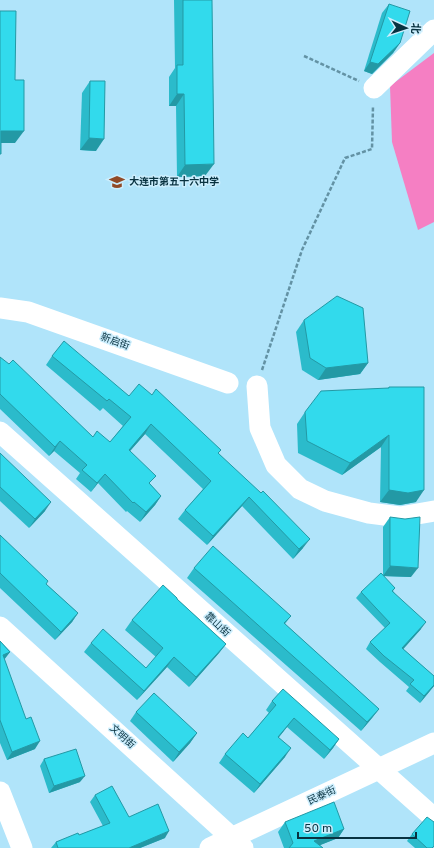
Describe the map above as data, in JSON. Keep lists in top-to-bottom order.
{
  "streets": {
    "street": [
      "新启街",
      "靠山街",
      "文明街",
      "民泰街"
    ]
  },
  "crossings": [
    ["靠山街", "民泰街"],
    ["文明街", "民泰街"]
  ],
  "places": {
    "school or university": ["大连市第五十六中学"]
  },
  "scale_bar": "50 m",
  "north": "right"
}
